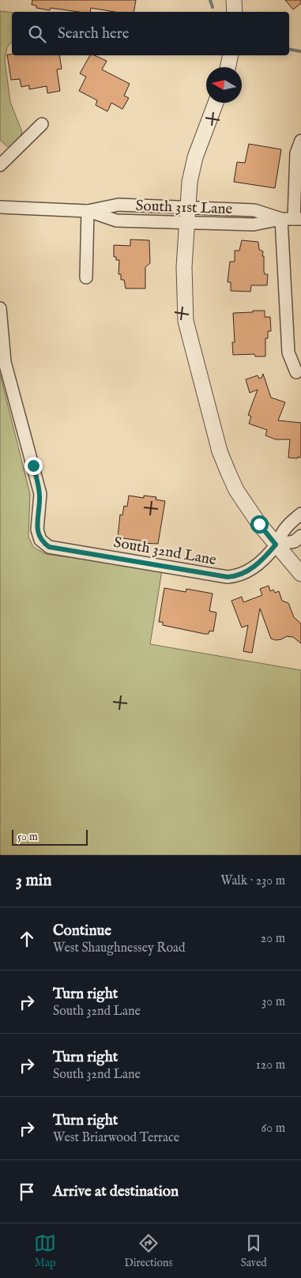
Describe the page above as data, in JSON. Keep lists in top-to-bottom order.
{
  "streets": {
    "street": ["South 31st Lane", "South 32nd Lane"]
  },
  "scale_bar": "50 m",
  "north": "left",
  "page": {
    "search": "Search here",
    "scale": "50 m",
    "heading": ["3 min", "Walk · 230 m"],
    "list": [
      ["Continue", "West Shaughnessey Road", "20 m"],
      ["Turn right", "South 32nd Lane", "30 m"],
      ["Turn right", "South 32nd Lane", "120 m"],
      ["Turn right", "West Briarwood Terrace", "60 m"],
      "Arrive at destination"
    ],
    "nav": ["Map", "Directions", "Saved"]
  }
}
